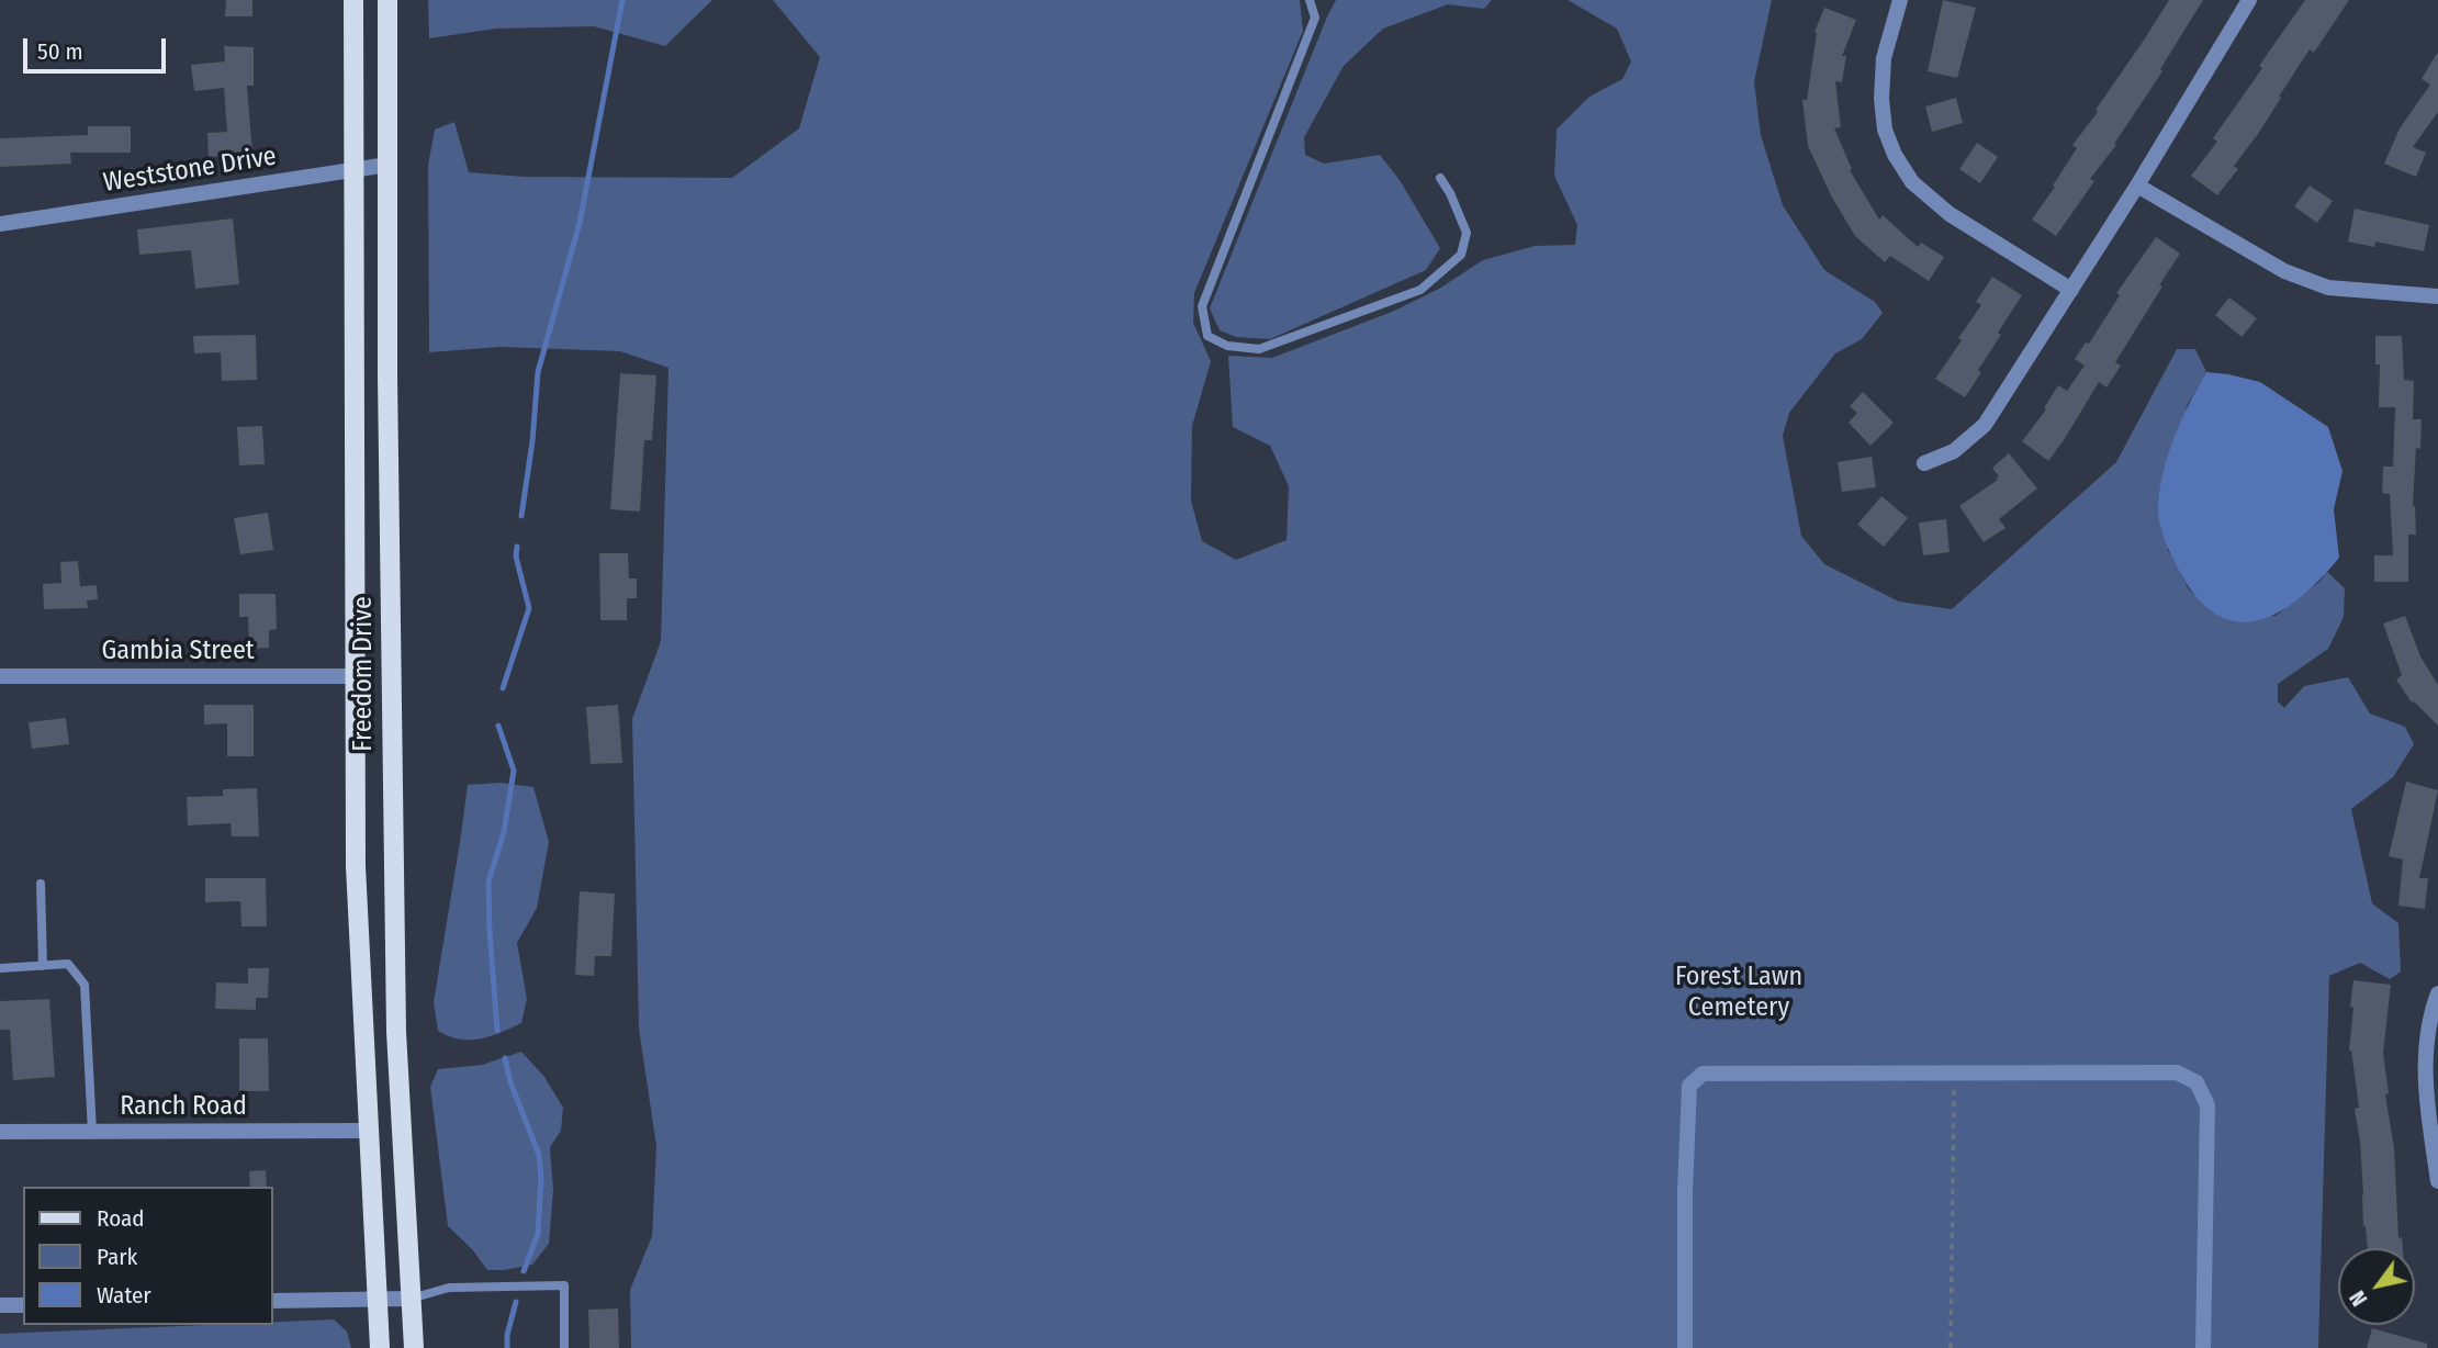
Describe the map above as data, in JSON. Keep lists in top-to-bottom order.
{
  "streets": {
    "main road": ["Freedom Drive"],
    "street": ["Weststone Drive", "Gambia Street", "Ranch Road"]
  },
  "crossings": [
    ["Weststone Drive", "Freedom Drive"],
    ["Gambia Street", "Freedom Drive"],
    ["Freedom Drive", "Ranch Road"]
  ],
  "parks": ["Forest Lawn Cemetery"],
  "legend": ["Road", "Park", "Water"],
  "scale_bar": "50 m",
  "north": "bottom left"
}
